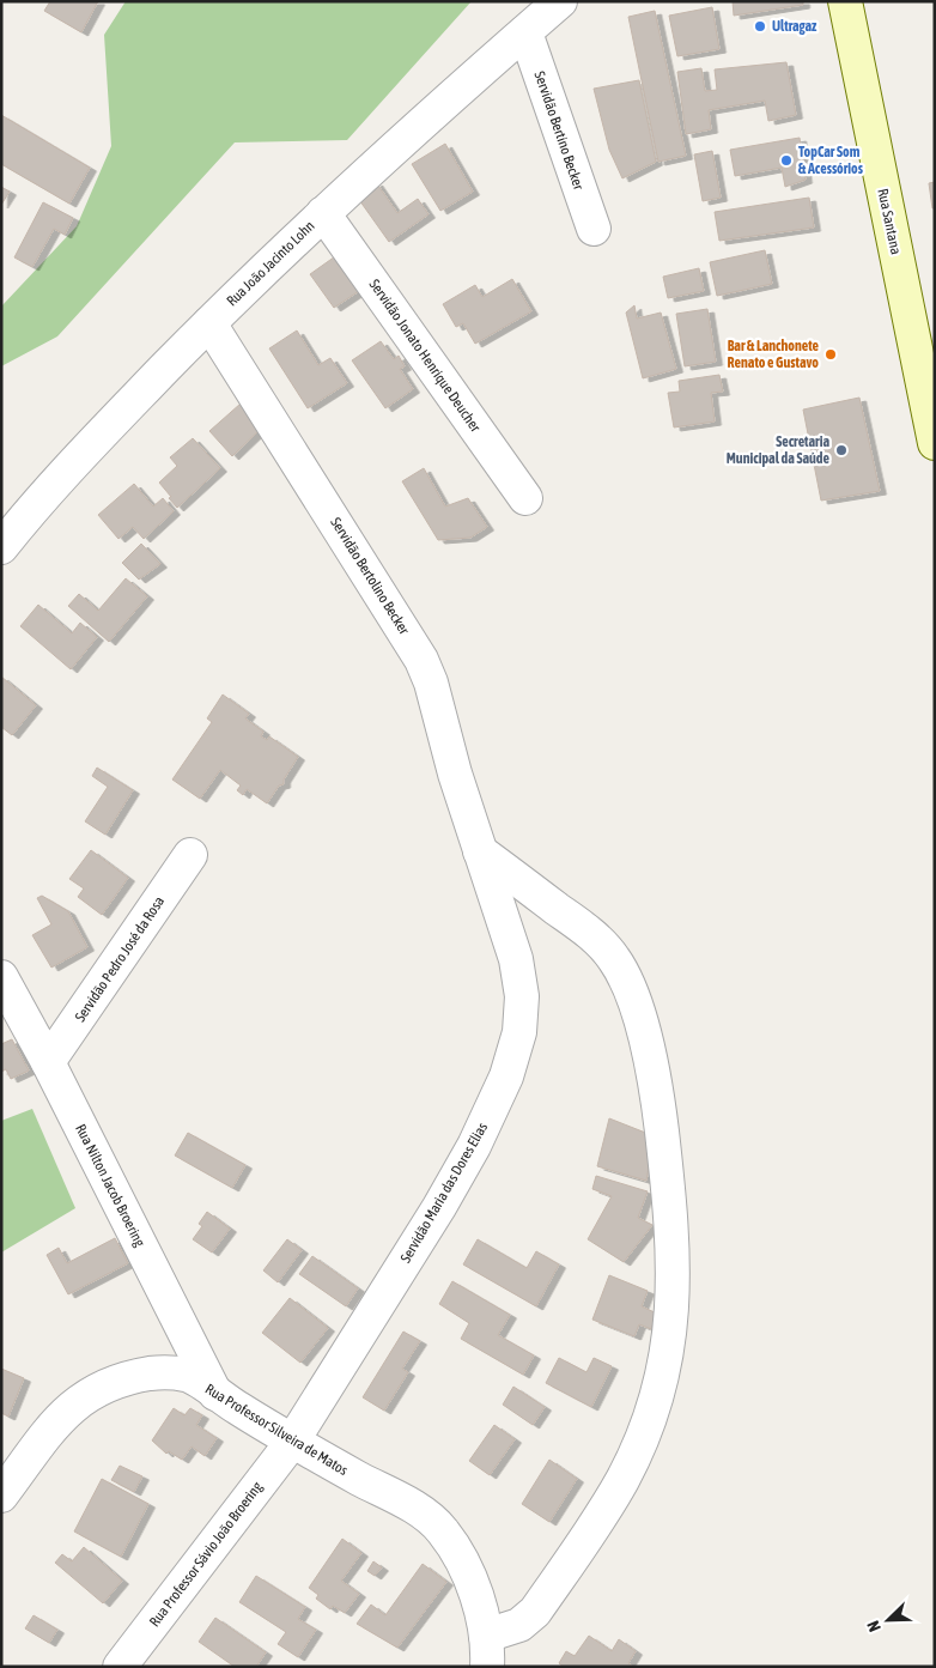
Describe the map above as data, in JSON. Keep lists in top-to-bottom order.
{
  "streets": {
    "main road": ["Rua Santana"],
    "street": [
      "Servidão Bertino Becker",
      "Rua João Jacinto Lohn",
      "Servidão Jonato Henrique Deucher",
      "Servidão Bertolino Becker",
      "Servidão Pedro José da Rosa",
      "Rua Nilton Jacob Broering",
      "Servidão Maria das Dores Elias",
      "Rua Professor Silveira de Matos",
      "Rua Professor Sávio João Broering"
    ]
  },
  "crossings": [
    ["Servidão Bertino Becker", "Rua João Jacinto Lohn"],
    ["Rua João Jacinto Lohn", "Servidão Jonato Henrique Deucher"],
    ["Rua João Jacinto Lohn", "Servidão Bertolino Becker"],
    ["Servidão Bertolino Becker", "Servidão Maria das Dores Elias"],
    ["Servidão Pedro José da Rosa", "Rua Nilton Jacob Broering"],
    ["Rua Nilton Jacob Broering", "Rua Professor Silveira de Matos"],
    ["Servidão Maria das Dores Elias", "Rua Professor Silveira de Matos"],
    ["Servidão Maria das Dores Elias", "Rua Professor Sávio João Broering"],
    ["Rua Professor Silveira de Matos", "Rua Professor Sávio João Broering"]
  ],
  "places": [
    "Ultragaz",
    "TopCar Som & Acessórios",
    "Bar & Lanchonete Renato e Gustavo",
    "Secretaria Municipal da Saúde"
  ],
  "north": "bottom left"
}
